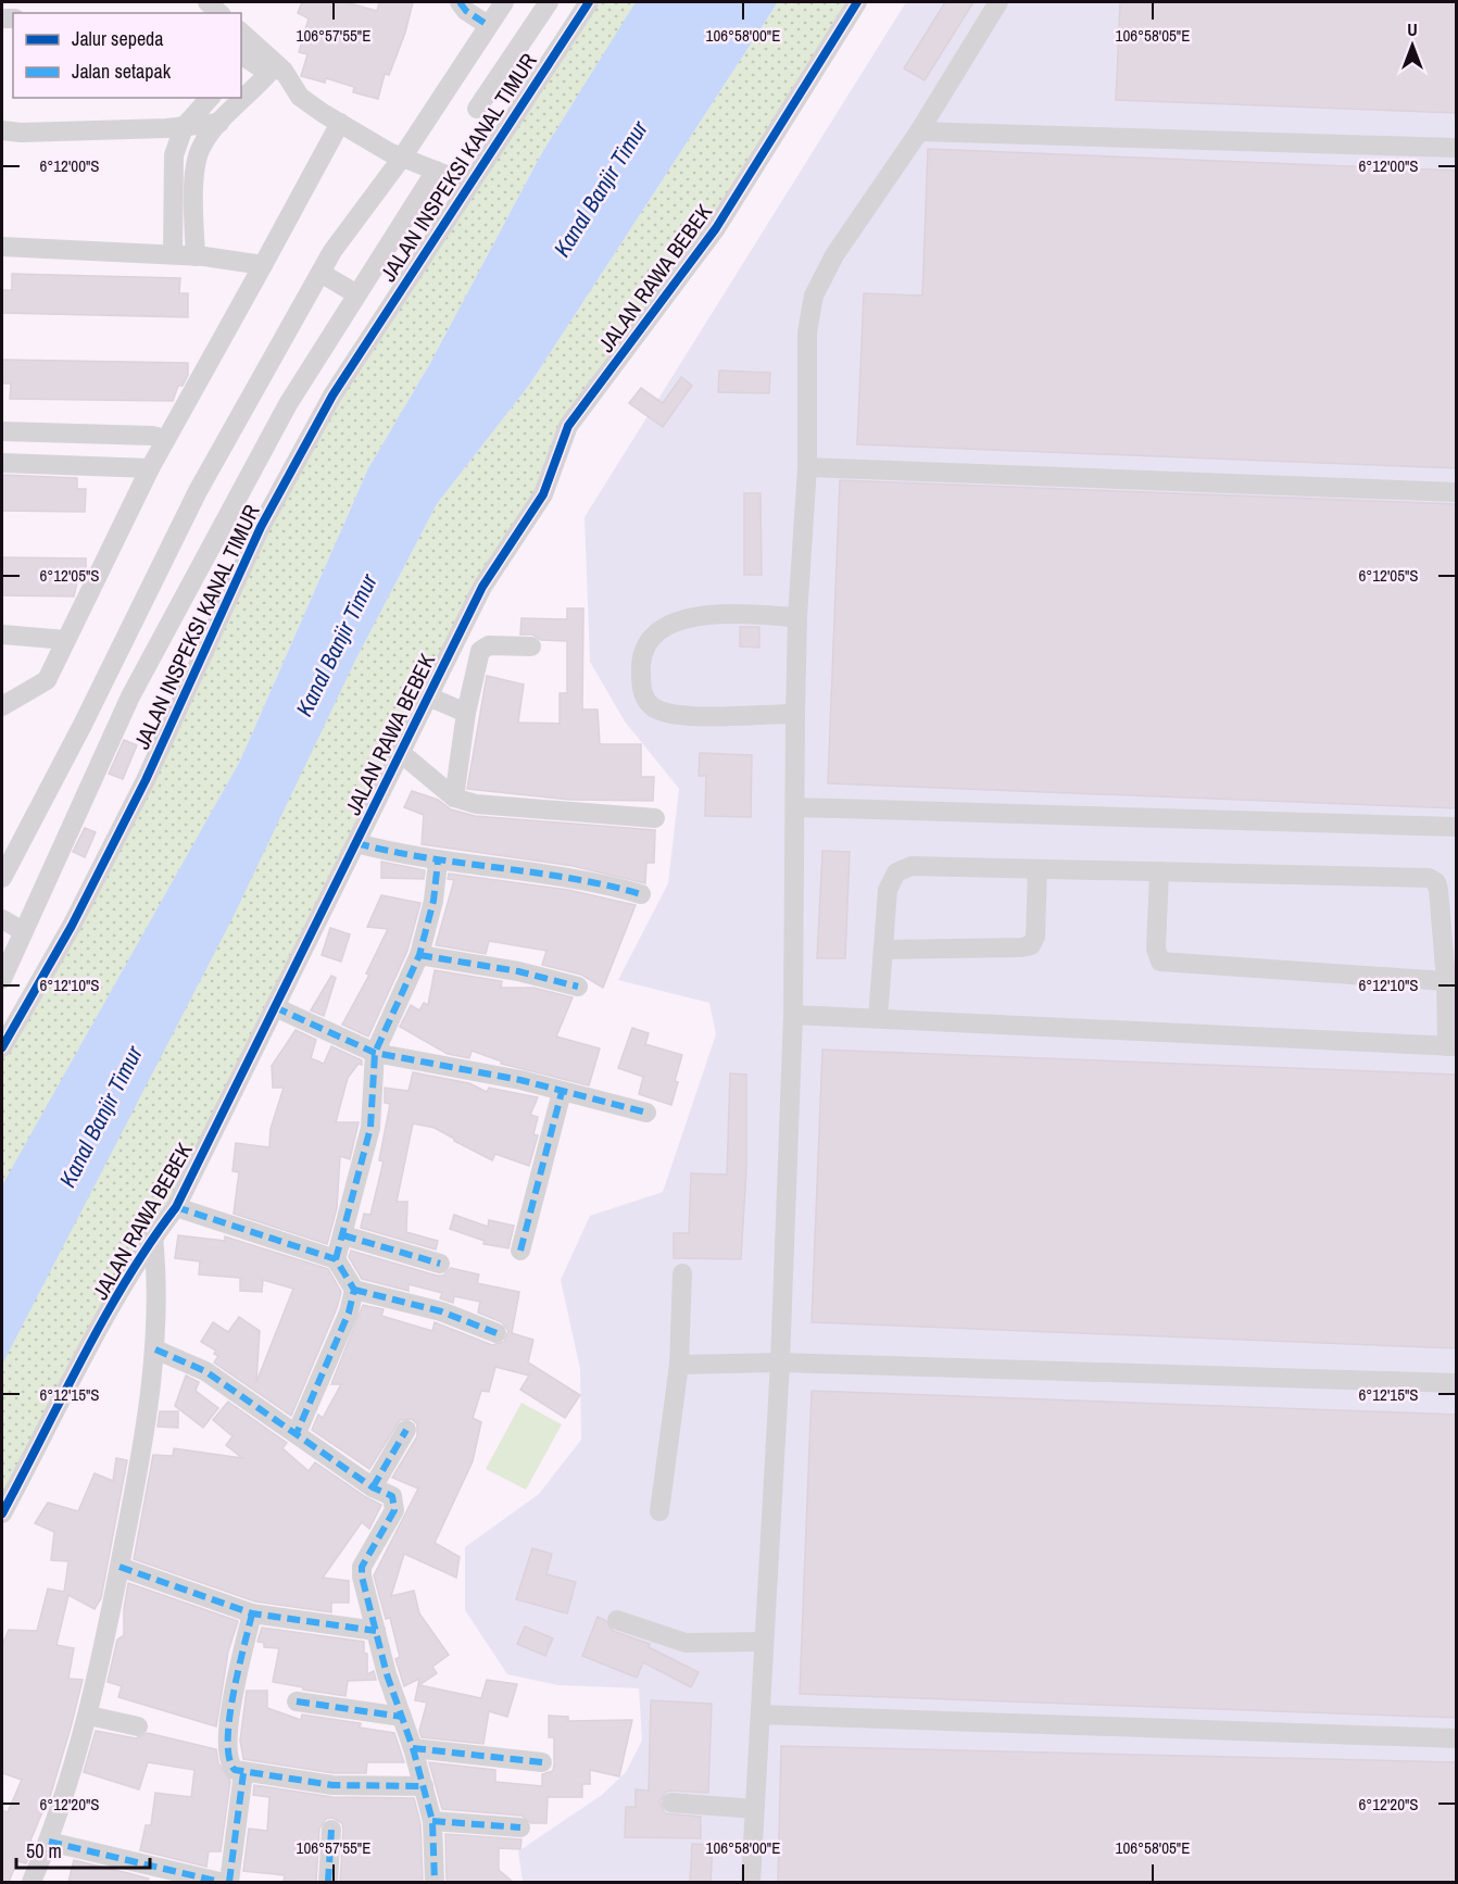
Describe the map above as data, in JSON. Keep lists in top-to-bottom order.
{
  "streets": {
    "street": ["JALAN INSPEKSI KANAL TIMUR", "JALAN RAWA BEBEK"]
  },
  "water": ["Kanal Banjir Timur"],
  "legend": ["Jalur sepeda", "Jalan setapak"],
  "scale_bar": "50 m",
  "north": "top",
  "coordinates": [
    "106°57'55\"E",
    "106°58'00\"E",
    "106°58'05\"E",
    "6°12'00\"S",
    "6°12'05\"S",
    "6°12'10\"S",
    "6°12'15\"S",
    "6°12'20\"S"
  ]
}
